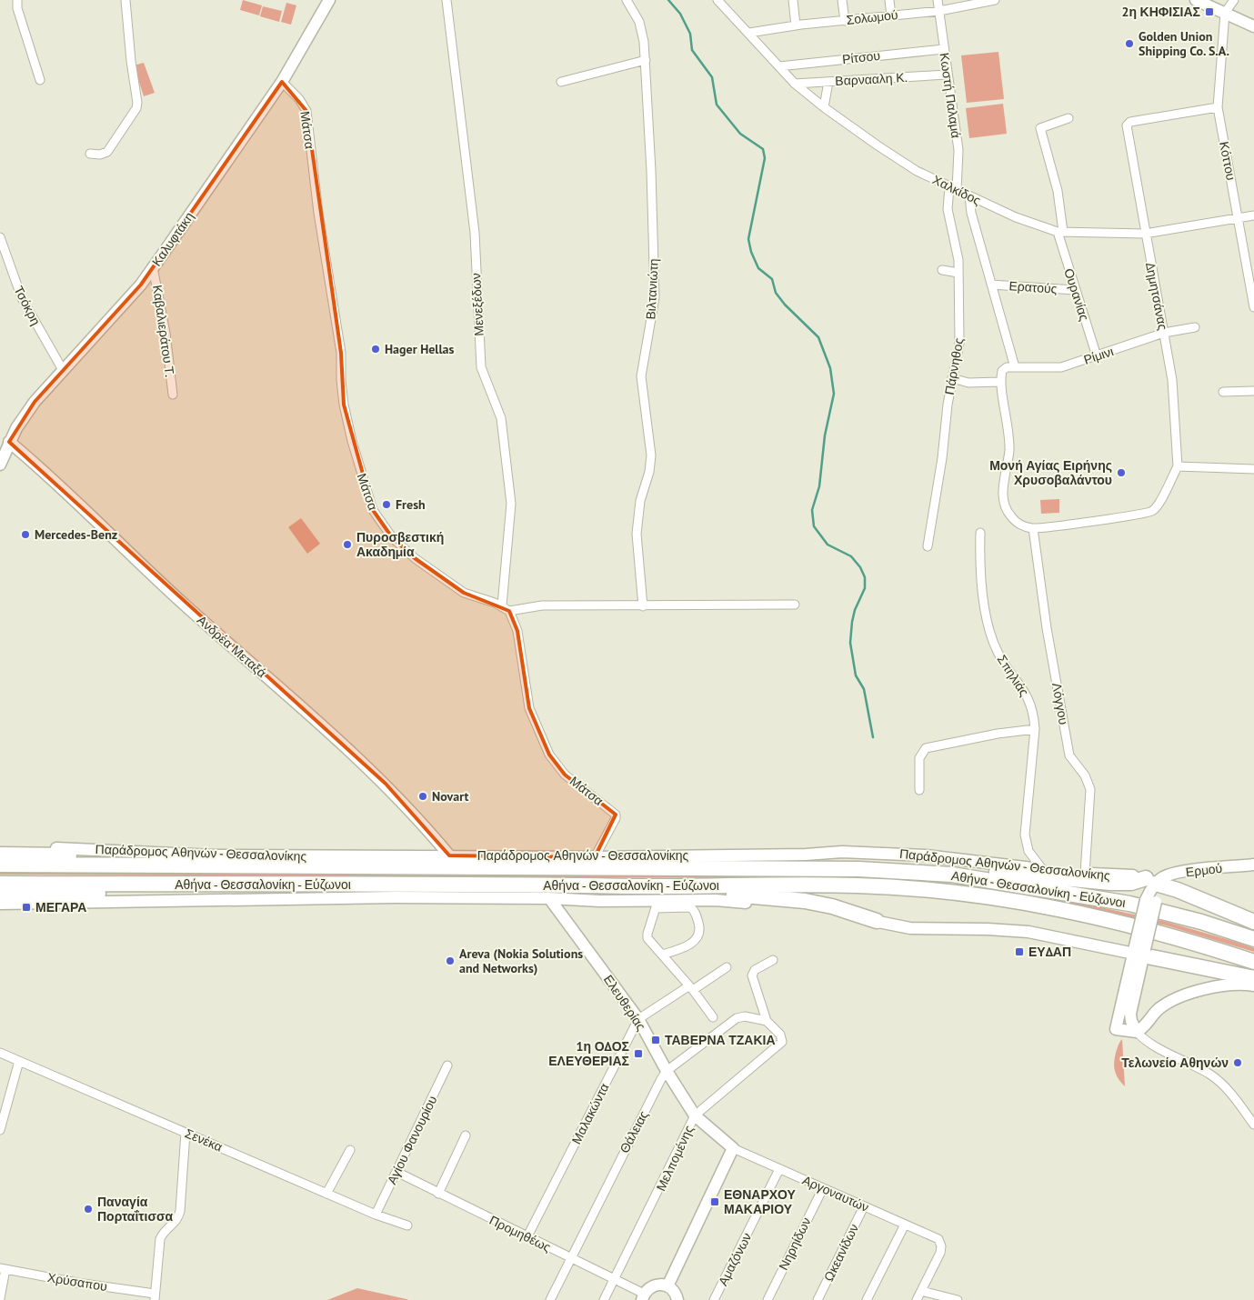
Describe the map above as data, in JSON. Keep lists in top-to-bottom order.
{
  "streets": {
    "highway": ["Αθήνα - Θεσσαλονίκη - Εύζωνοι"],
    "main road": [
      "Καλυφτάκη",
      "Ανδρέα Μεταξά",
      "Παράδρομος Αθηνών - Θεσσαλονίκης",
      "Ερμού",
      "Ελευθερίας"
    ],
    "street": [
      "Σολωμού",
      "Ρίτσου",
      "Βαρνααλη Κ.",
      "Κωστή Παλαμά",
      "Μάτσα",
      "Κόττου",
      "Χαλκίδος",
      "Ερατούς",
      "Βιλτανιώτη",
      "Ουρανίας",
      "Δημητσάνας",
      "Μενεξέδων",
      "Τσόκρη",
      "Καβαλιεράτου Τ.",
      "Ρίμινι",
      "Πάρνηθος",
      "Σπηλιάς",
      "Λόγγου",
      "Μαλακώντα",
      "Θάλειας",
      "Σενέκα",
      "Αγίου Φανουρίου",
      "Μελπομένης",
      "Αργοναυτών",
      "Προμηθέως",
      "Νηρηίδων",
      "Ωκεανίδων",
      "Αμαζόνων",
      "Χρύσαπου"
    ]
  },
  "crossings": [
    ["Σολωμού", "Κωστή Παλαμά"],
    ["Σολωμού", "Χαλκίδος"],
    ["Ρίτσου", "Κωστή Παλαμά"],
    ["Ρίτσου", "Χαλκίδος"],
    ["Βαρνααλη Κ.", "Κωστή Παλαμά"],
    ["Βαρνααλη Κ.", "Χαλκίδος"],
    ["Κωστή Παλαμά", "Χαλκίδος"],
    ["Κωστή Παλαμά", "Πάρνηθος"],
    ["Μάτσα", "Καλυφτάκη"],
    ["Μάτσα", "Μενεξέδων"],
    ["Μάτσα", "Παράδρομος Αθηνών - Θεσσαλονίκης"],
    ["Κόττου", "Χαλκίδος"],
    ["Κόττου", "Δημητσάνας"],
    ["Χαλκίδος", "Ουρανίας"],
    ["Χαλκίδος", "Δημητσάνας"],
    ["Χαλκίδος", "Πάρνηθος"],
    ["Καλυφτάκη", "Τσόκρη"],
    ["Καλυφτάκη", "Καβαλιεράτου Τ."],
    ["Καλυφτάκη", "Ανδρέα Μεταξά"],
    ["Ερατούς", "Ουρανίας"],
    ["Ουρανίας", "Ρίμινι"],
    ["Δημητσάνας", "Ρίμινι"],
    ["Ανδρέα Μεταξά", "Παράδρομος Αθηνών - Θεσσαλονίκης"],
    ["Σπηλιάς", "Παράδρομος Αθηνών - Θεσσαλονίκης"],
    ["Λόγγου", "Παράδρομος Αθηνών - Θεσσαλονίκης"],
    ["Παράδρομος Αθηνών - Θεσσαλονίκης", "Ερμού"],
    ["Ελευθερίας", "Μαλακώντα"],
    ["Ελευθερίας", "Θάλειας"],
    ["Ελευθερίας", "Μελπομένης"],
    ["Ελευθερίας", "Αργοναυτών"],
    ["Μαλακώντα", "Προμηθέως"],
    ["Θάλειας", "Μελπομένης"],
    ["Θάλειας", "Προμηθέως"],
    ["Σενέκα", "Αγίου Φανουρίου"],
    ["Αγίου Φανουρίου", "Προμηθέως"],
    ["Μελπομένης", "Προμηθέως"],
    ["Αργοναυτών", "Νηρηίδων"],
    ["Αργοναυτών", "Ωκεανίδων"],
    ["Αργοναυτών", "Αμαζόνων"]
  ],
  "places": {
    "transit": [
      "2η ΚΗΦΙΣΙΑΣ",
      "ΜΕΓΑΡΑ",
      "ΕΥΔΑΠ",
      "ΤΑΒΕΡΝΑ ΤΖΑΚΙΑ",
      "1η ΟΔΟΣ ΕΛΕΥΘΕΡΙΑΣ",
      "ΕΘΝΑΡΧΟΥ ΜΑΚΑΡΙΟΥ"
    ],
    "other": [
      "Golden Union Shipping Co. S.A.",
      "Hager Hellas",
      "Μονή Αγίας Ειρήνης Χρυσοβαλάντου",
      "Fresh",
      "Mercedes-Benz",
      "Πυροσβεστική Ακαδημία",
      "Novart",
      "Areva (Nokia Solutions and Networks)",
      "Τελωνείο Αθηνών",
      "Παναγία Πορταΐτισσα"
    ]
  }
}
